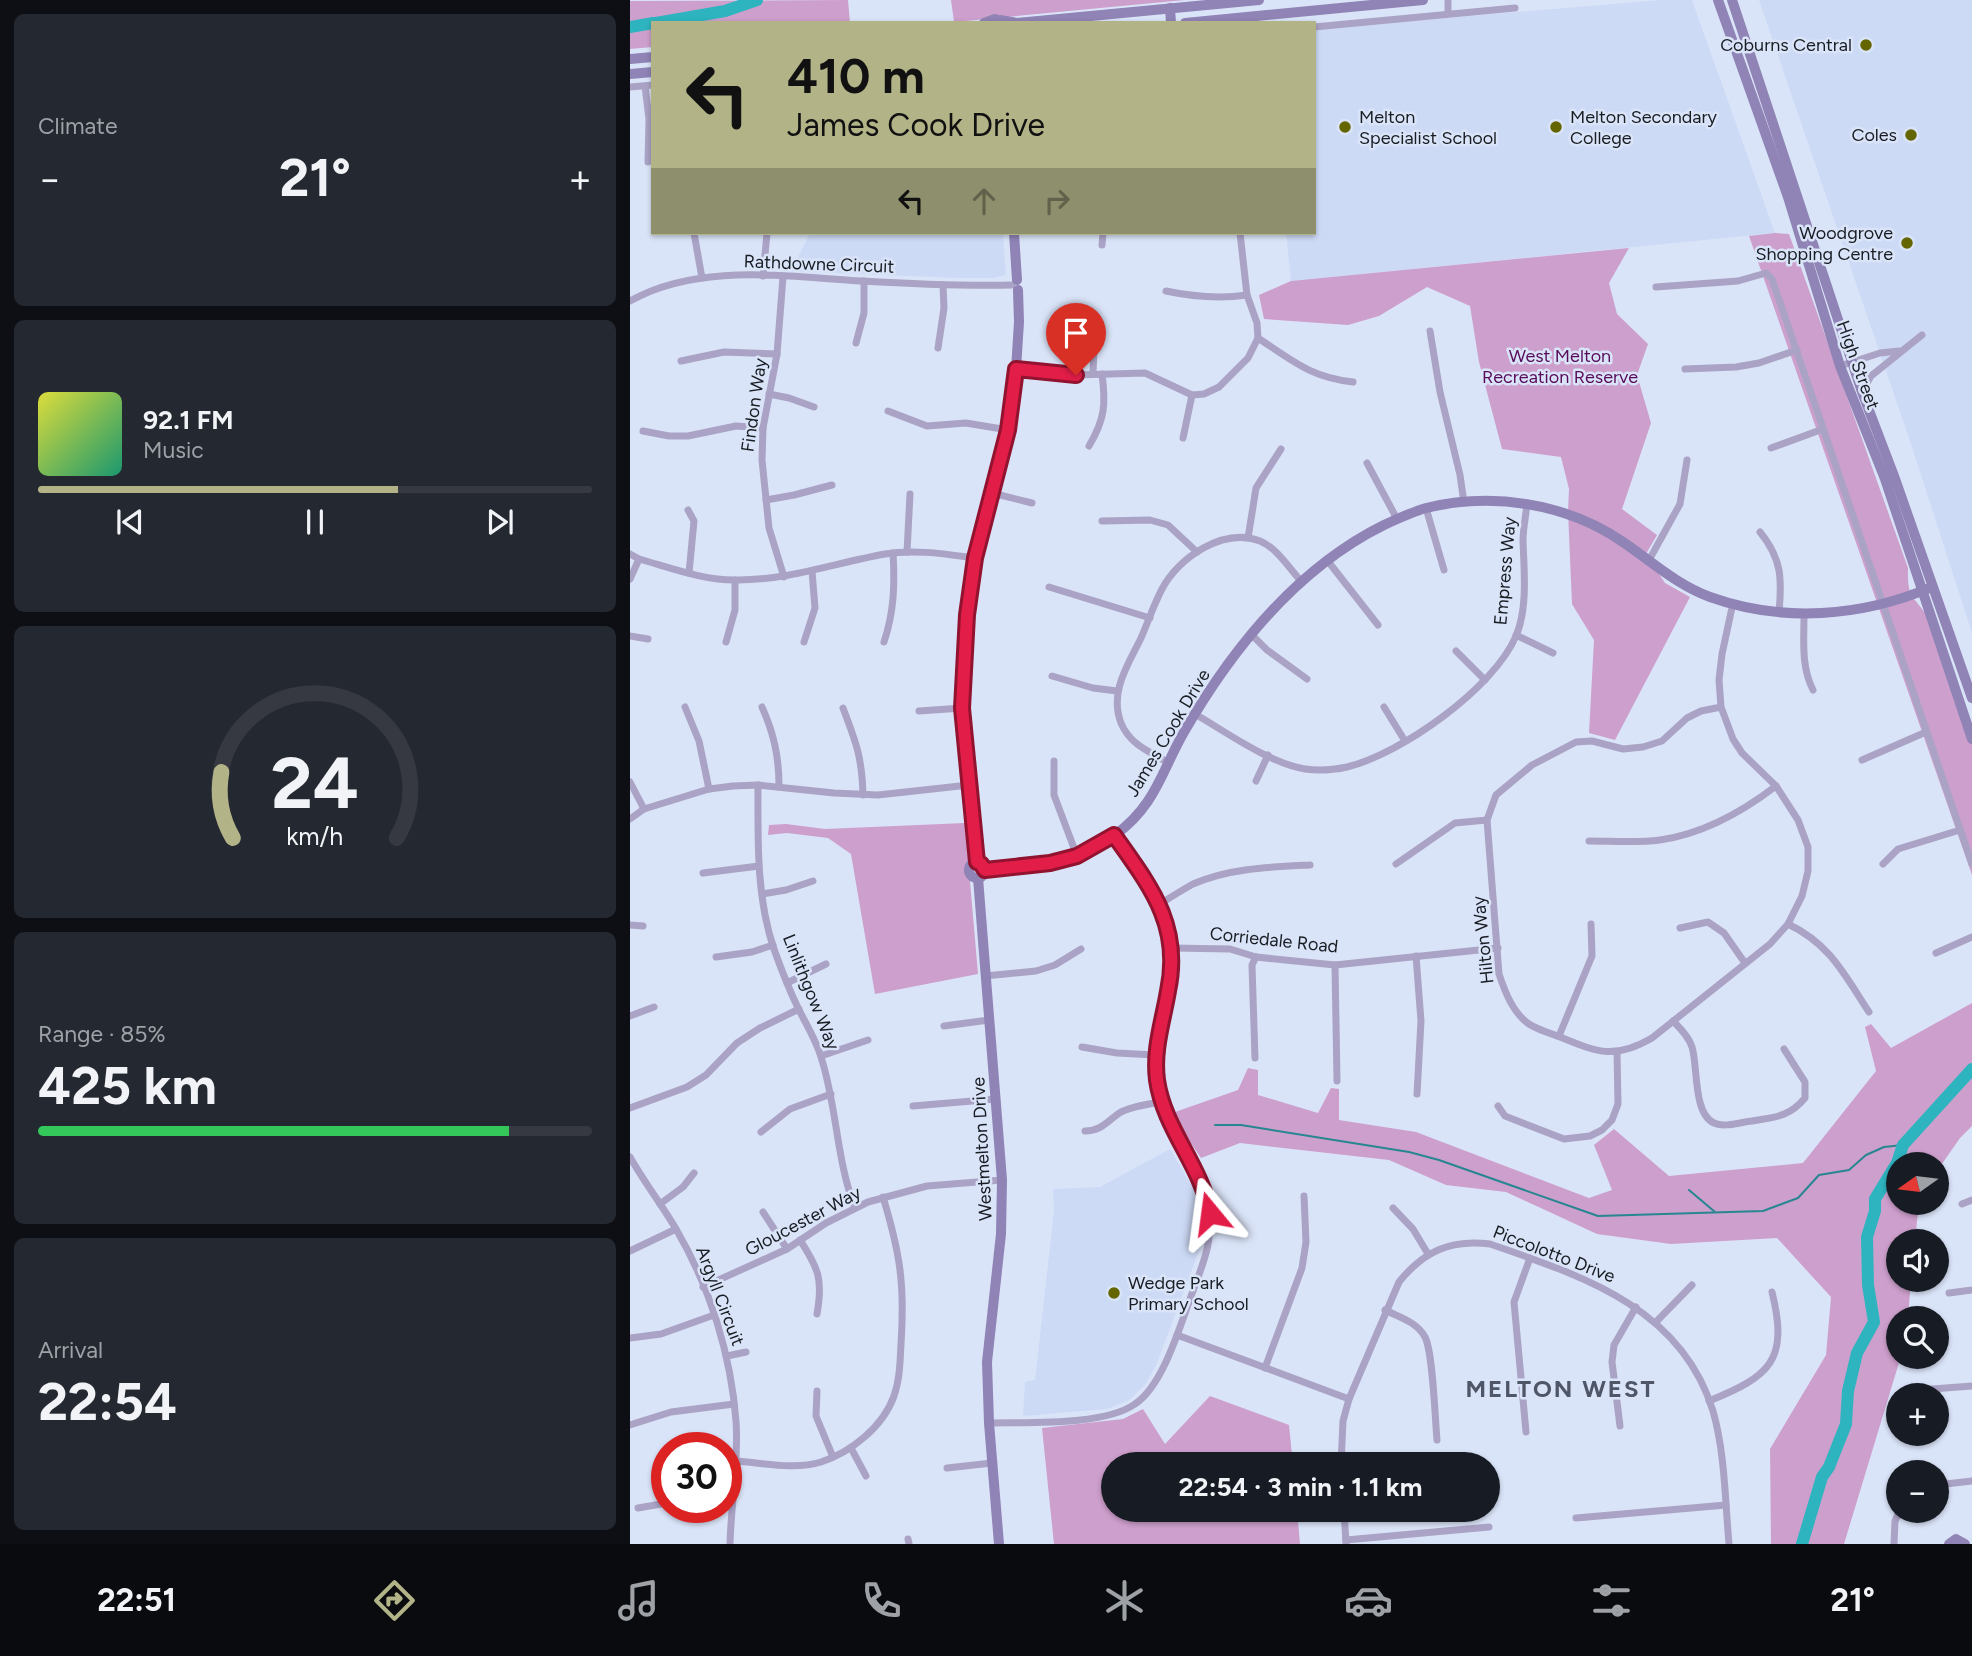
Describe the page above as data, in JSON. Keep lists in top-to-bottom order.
{
  "streets": {
    "street": [
      "Rathdowne Circuit",
      "High Street",
      "Findon Way",
      "Empress Way",
      "James Cook Drive",
      "Corriedale Road",
      "Hilton Way",
      "Linlithgow Way",
      "Westmelton Drive",
      "Gloucester Way",
      "Piccolotto Drive",
      "Argyll Circuit"
    ]
  },
  "crossings": [
    ["Rathdowne Circuit", "Findon Way"],
    ["Rathdowne Circuit", "Westmelton Drive"],
    ["High Street", "James Cook Drive"],
    ["Empress Way", "James Cook Drive"],
    ["James Cook Drive", "Westmelton Drive"],
    ["Corriedale Road", "Hilton Way"],
    ["Linlithgow Way", "Gloucester Way"],
    ["Westmelton Drive", "Gloucester Way"],
    ["Gloucester Way", "Argyll Circuit"]
  ],
  "districts": ["MELTON WEST"],
  "parks": ["West Melton Recreation Reserve"],
  "places": [
    "Coburns Central",
    "Melton Specialist School",
    "Melton Secondary College",
    "Coles",
    "Woodgrove Shopping Centre",
    "Wedge Park Primary School"
  ],
  "north": "left",
  "page": {
    "tile": [
      "Climate",
      ["Range · 85%", "425 km"],
      ["Arrival", "22:54"]
    ],
    "turn": ["410 m", "James Cook Drive"],
    "heat": ["−", "21°", "+"],
    "song": ["92.1 FM", "Music"],
    "map_buttons": ["+", "−"],
    "limit": "30",
    "trip": "22:54 · 3 min · 1.1 km",
    "tabs": ["22:51", "21°"],
    "gauge": ["24", "km/h"]
  }
}
